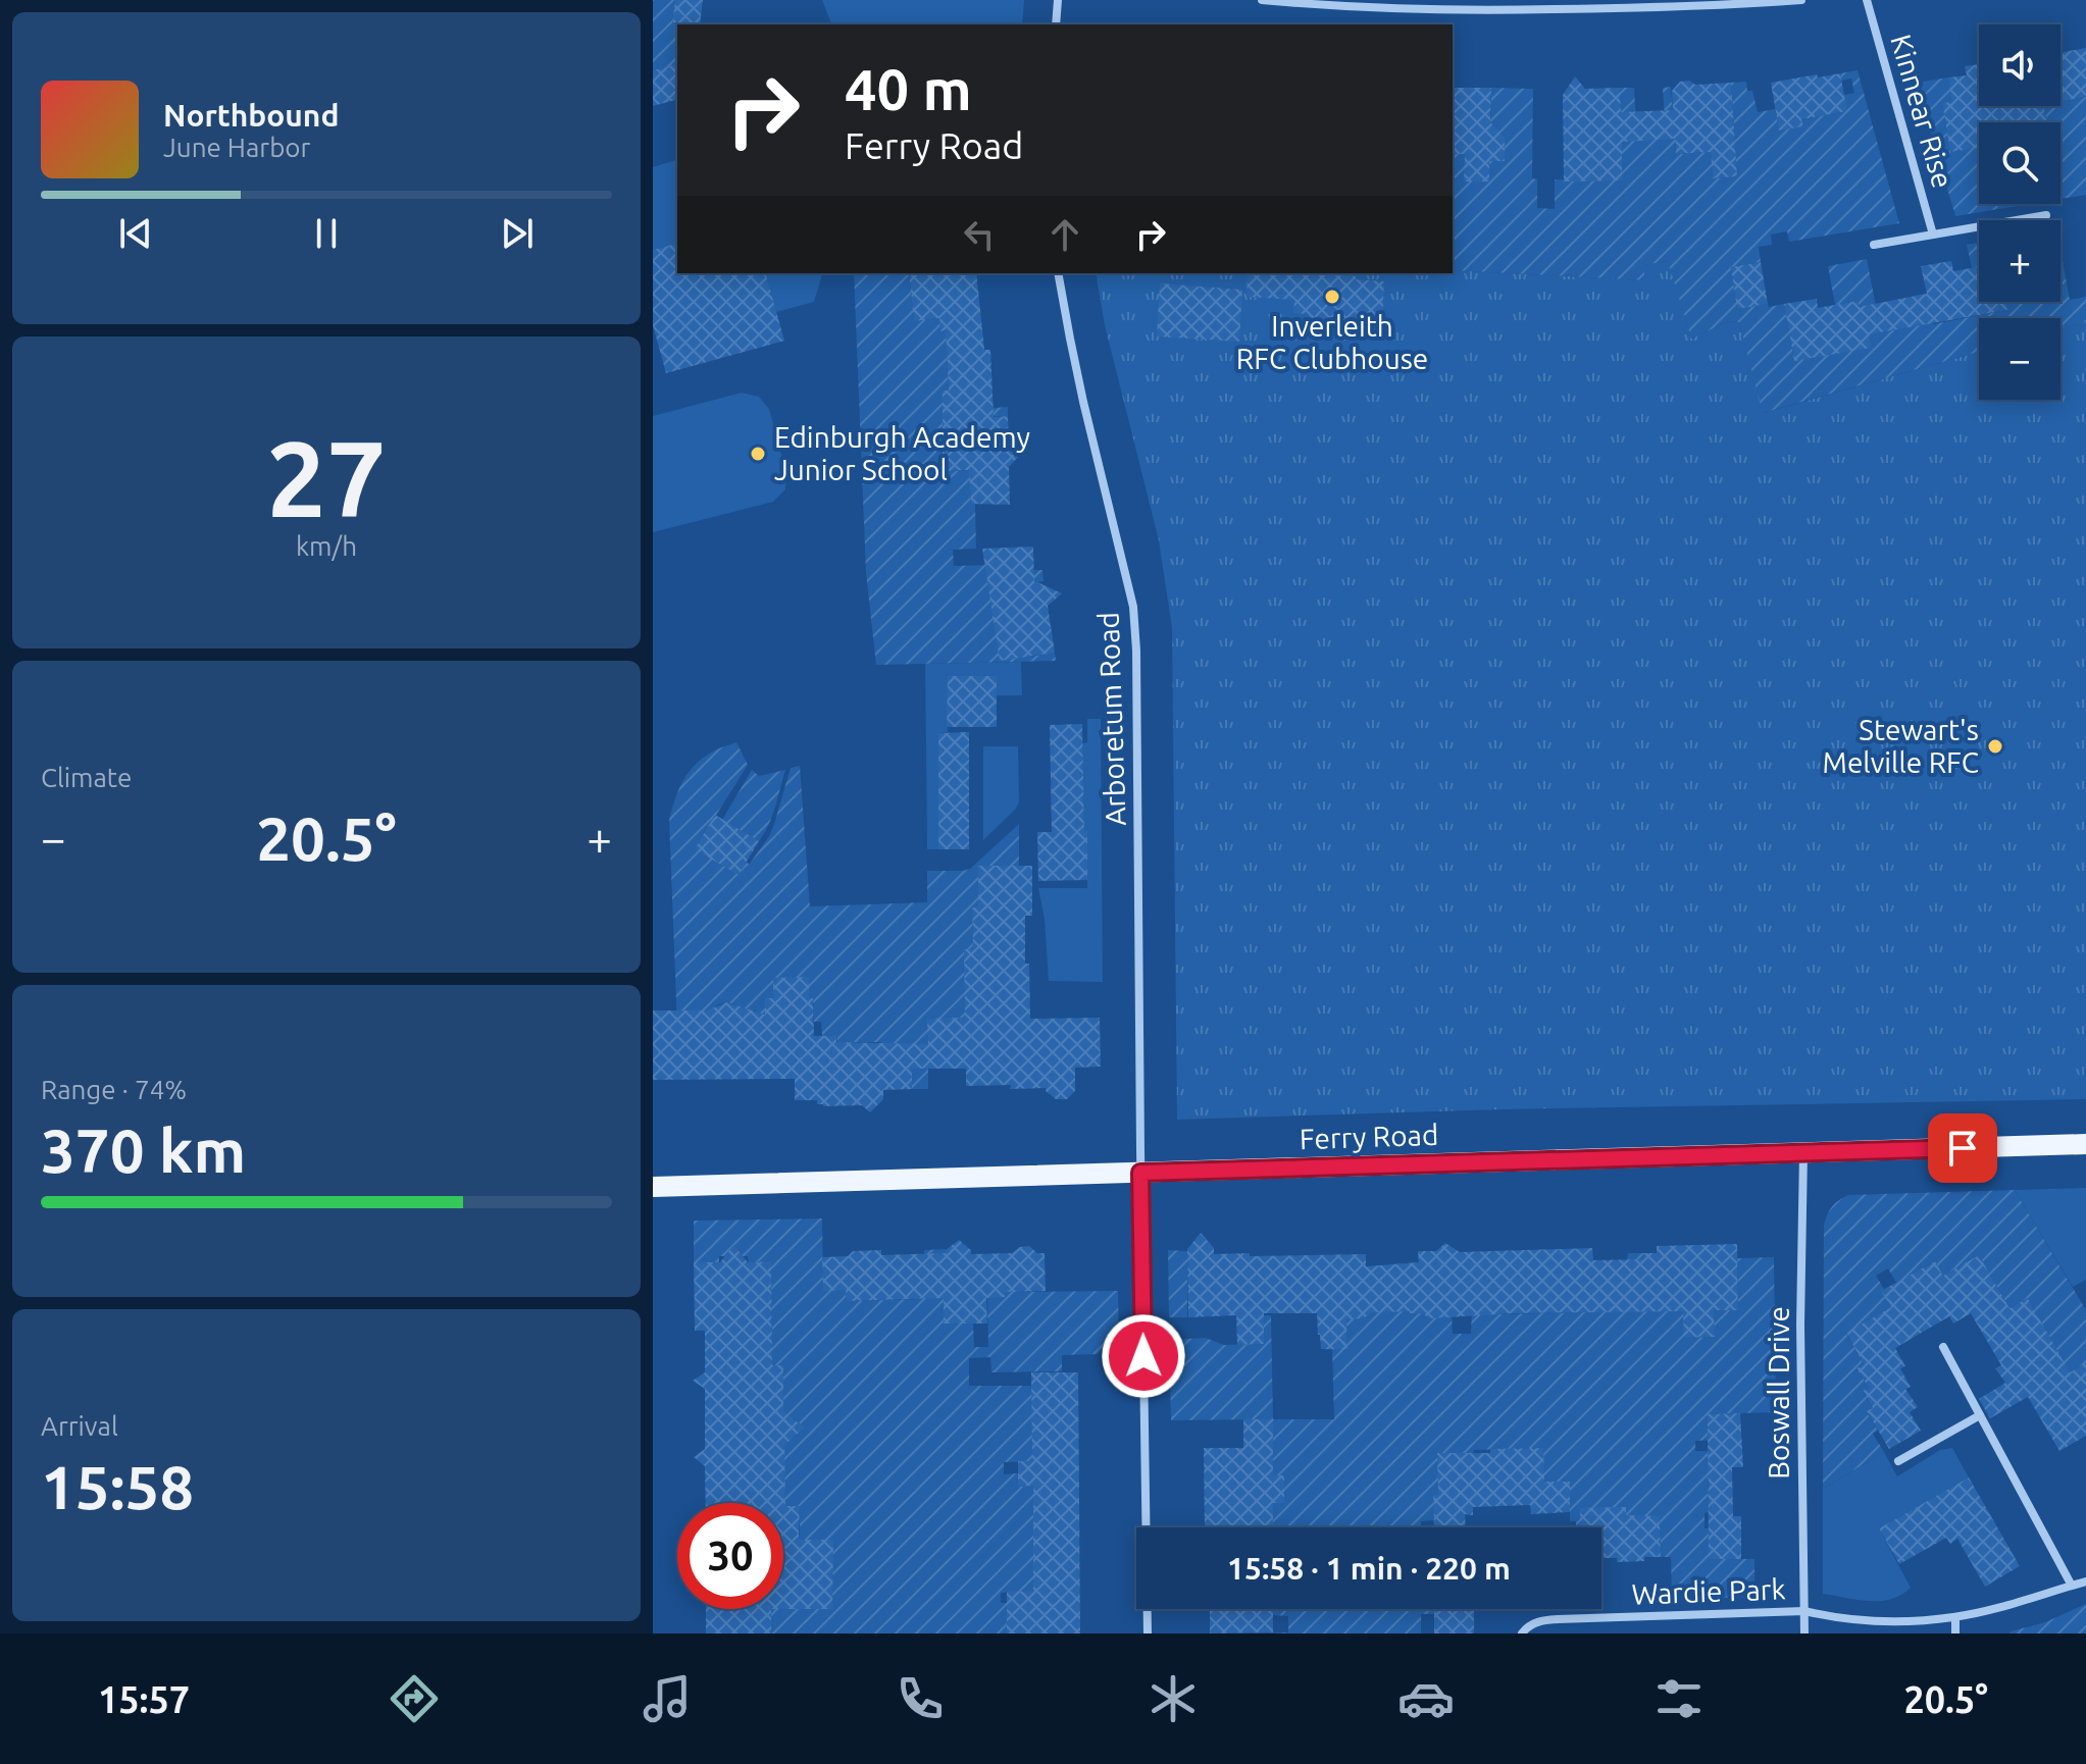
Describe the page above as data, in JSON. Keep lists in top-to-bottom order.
{
  "streets": {
    "main road": ["Ferry Road"],
    "street": [
      "Kinnear Rise",
      "Arboretum Road",
      "Boswall Drive",
      "Wardie Park"
    ]
  },
  "crossings": [
    ["Arboretum Road", "Ferry Road"],
    ["Ferry Road", "Boswall Drive"],
    ["Boswall Drive", "Wardie Park"]
  ],
  "places": ["Inverleith RFC Clubhouse", "Edinburgh Academy Junior School", "Stewart's Melville RFC"],
  "page": {
    "map_buttons": ["+", "−"],
    "turn": ["40 m", "Ferry Road"],
    "song": ["Northbound", "June Harbor"],
    "tile": [
      ["27", "km/h"],
      "Climate",
      ["Range · 74%", "370 km"],
      ["Arrival", "15:58"]
    ],
    "heat": ["−", "20.5°", "+"],
    "limit": "30",
    "trip": "15:58 · 1 min · 220 m",
    "tabs": ["15:57", "20.5°"]
  }
}
